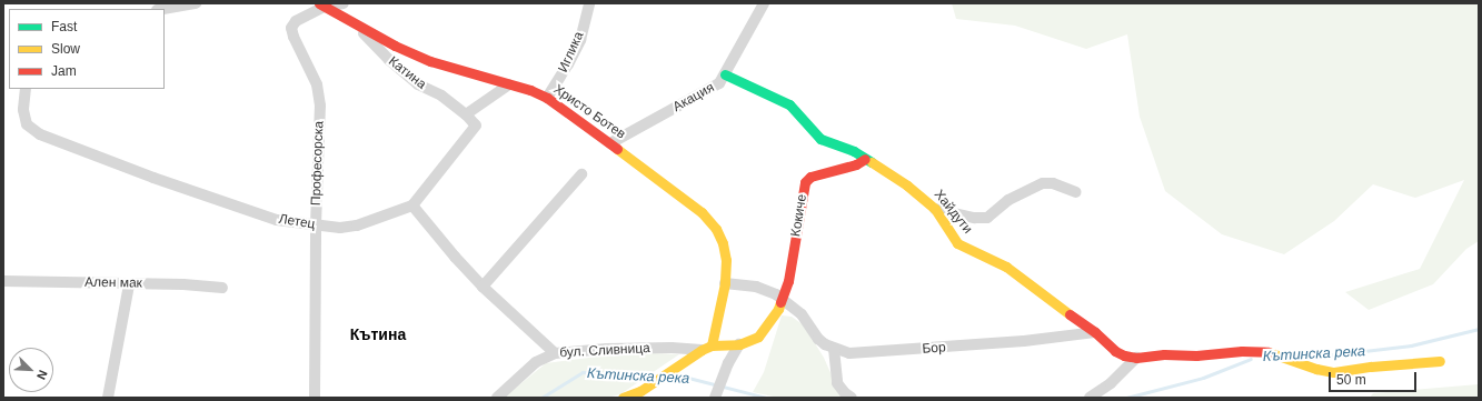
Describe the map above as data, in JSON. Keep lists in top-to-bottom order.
{
  "streets": {
    "street": [
      "Иглика",
      "Катина",
      "Акация",
      "Христо Ботев",
      "Професорска",
      "Хайдути",
      "Кокиче",
      "Летец",
      "Ален мак",
      "Бор",
      "бул. Сливница"
    ]
  },
  "crossings": [
    ["Иглика", "Христо Ботев"],
    ["Катина", "Христо Ботев"],
    ["Акация", "Христо Ботев"],
    ["Акация", "Хайдути"],
    ["Христо Ботев", "Професорска"],
    ["Христо Ботев", "бул. Сливница"],
    ["Професорска", "Летец"],
    ["Хайдути", "Кокиче"],
    ["Хайдути", "Бор"],
    ["Кокиче", "Бор"]
  ],
  "districts": ["Кътина"],
  "water": ["Кътинска река"],
  "legend": ["Fast", "Slow", "Jam"],
  "scale_bar": "50 m",
  "north": "bottom right"
}
